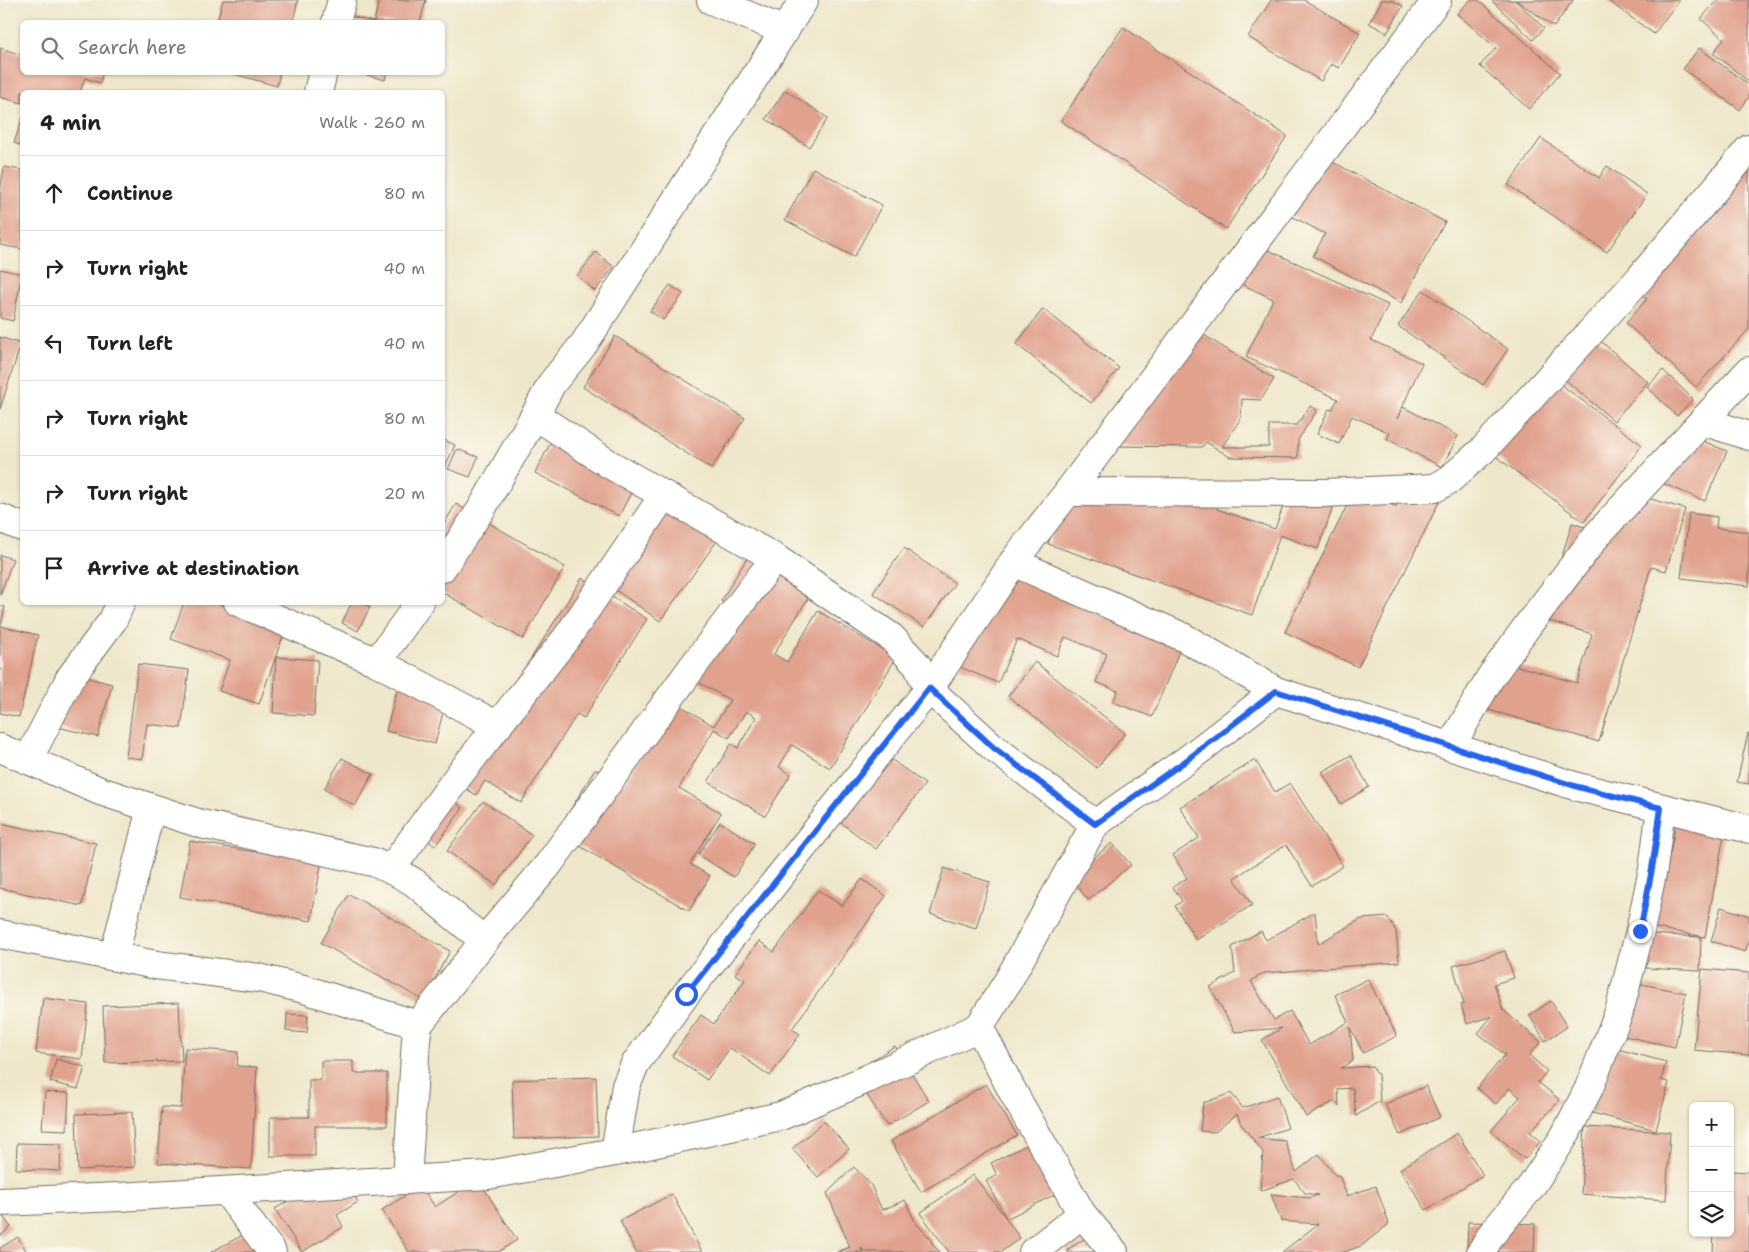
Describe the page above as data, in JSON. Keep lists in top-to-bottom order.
{
  "page": {
    "search": "Search here",
    "heading": ["4 min", "Walk · 260 m"],
    "list": [
      ["Continue", "80 m"],
      ["Turn right", "40 m"],
      ["Turn left", "40 m"],
      ["Turn right", "80 m"],
      ["Turn right", "20 m"],
      "Arrive at destination"
    ],
    "map_buttons": ["+", "−"]
  }
}
